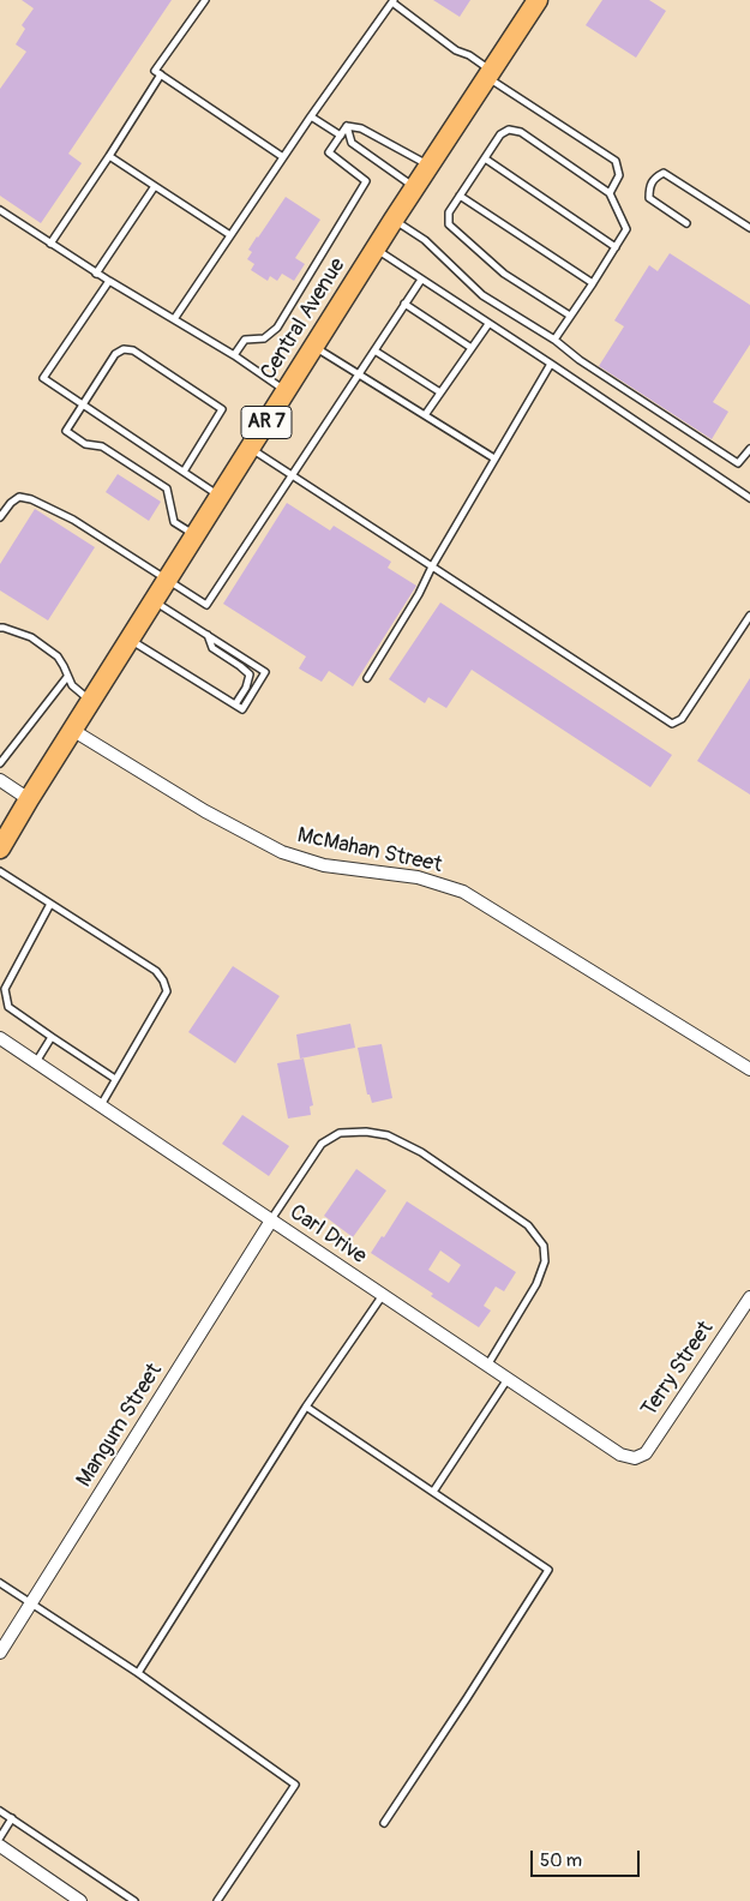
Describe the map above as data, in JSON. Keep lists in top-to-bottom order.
{
  "streets": {
    "main road": ["Central Avenue", "AR 7"],
    "street": [
      "McMahan Street",
      "Carl Drive",
      "Terry Street",
      "Mangum Street"
    ]
  },
  "crossings": [
    ["Central Avenue", "McMahan Street"],
    ["Carl Drive", "Terry Street"],
    ["Carl Drive", "Mangum Street"]
  ],
  "scale_bar": "50 m"
}
